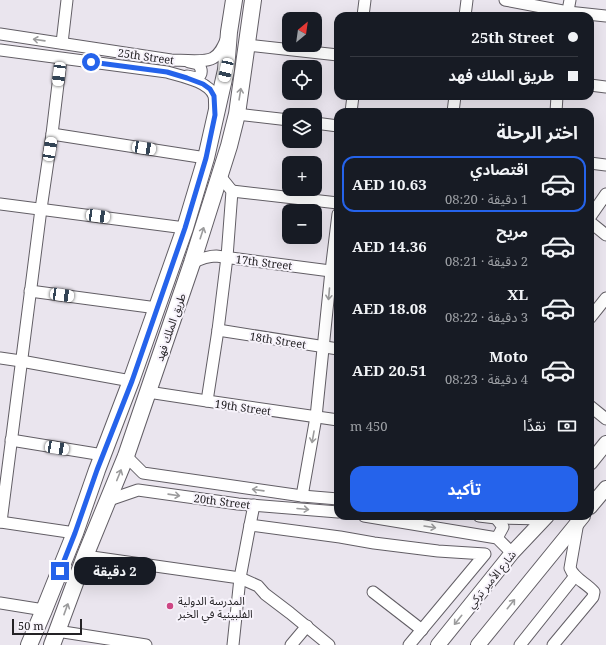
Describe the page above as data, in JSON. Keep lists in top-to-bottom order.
{
  "streets": {
    "highway": ["طريق الملك فهد"],
    "main road": ["شارع الأمير تركي"],
    "street": [
      "25th Street",
      "17th Street",
      "18th Street",
      "19th Street",
      "20th Street"
    ]
  },
  "crossings": [
    ["25th Street", "طريق الملك فهد"],
    ["17th Street", "طريق الملك فهد"],
    ["طريق الملك فهد", "19th Street"],
    ["طريق الملك فهد", "20th Street"]
  ],
  "places": ["المدرسة الدولية الفلبينية في الخبر"],
  "scale_bar": "50 m",
  "north": "top right",
  "page": {
    "map_buttons": ["+", "−"],
    "banner": ["25th Street", "طريق الملك فهد"],
    "heading": "اختر الرحلة",
    "list": [
      {
        "name": "اقتصادي",
        "note": "1 دقيقة · 08:20",
        "value": "AED 10.63"
      },
      {
        "name": "مريح",
        "note": "2 دقيقة · 08:21",
        "value": "AED 14.36"
      },
      {
        "name": "XL",
        "note": "3 دقيقة · 08:22",
        "value": "AED 18.08"
      },
      {
        "name": "Moto",
        "note": "4 دقيقة · 08:23",
        "value": "AED 20.51"
      }
    ],
    "pay": ["نقدًا", "450 m"],
    "buttons": "تأكيد",
    "bubble": "2 دقيقة",
    "scale": "50 m"
  }
}
